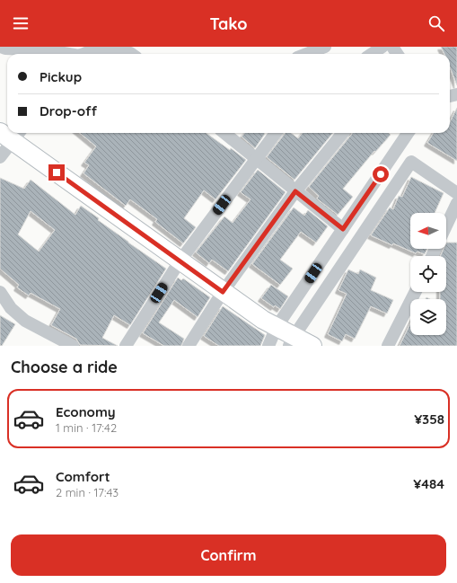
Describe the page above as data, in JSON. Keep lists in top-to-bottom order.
{
  "north": "left",
  "page": {
    "header": "Tako",
    "banner": ["Pickup", "Drop-off"],
    "heading": "Choose a ride",
    "list": [
      {
        "name": "Economy",
        "note": "1 min · 17:42",
        "value": "¥358"
      },
      {
        "name": "Comfort",
        "note": "2 min · 17:43",
        "value": "¥484"
      }
    ],
    "buttons": "Confirm"
  }
}
